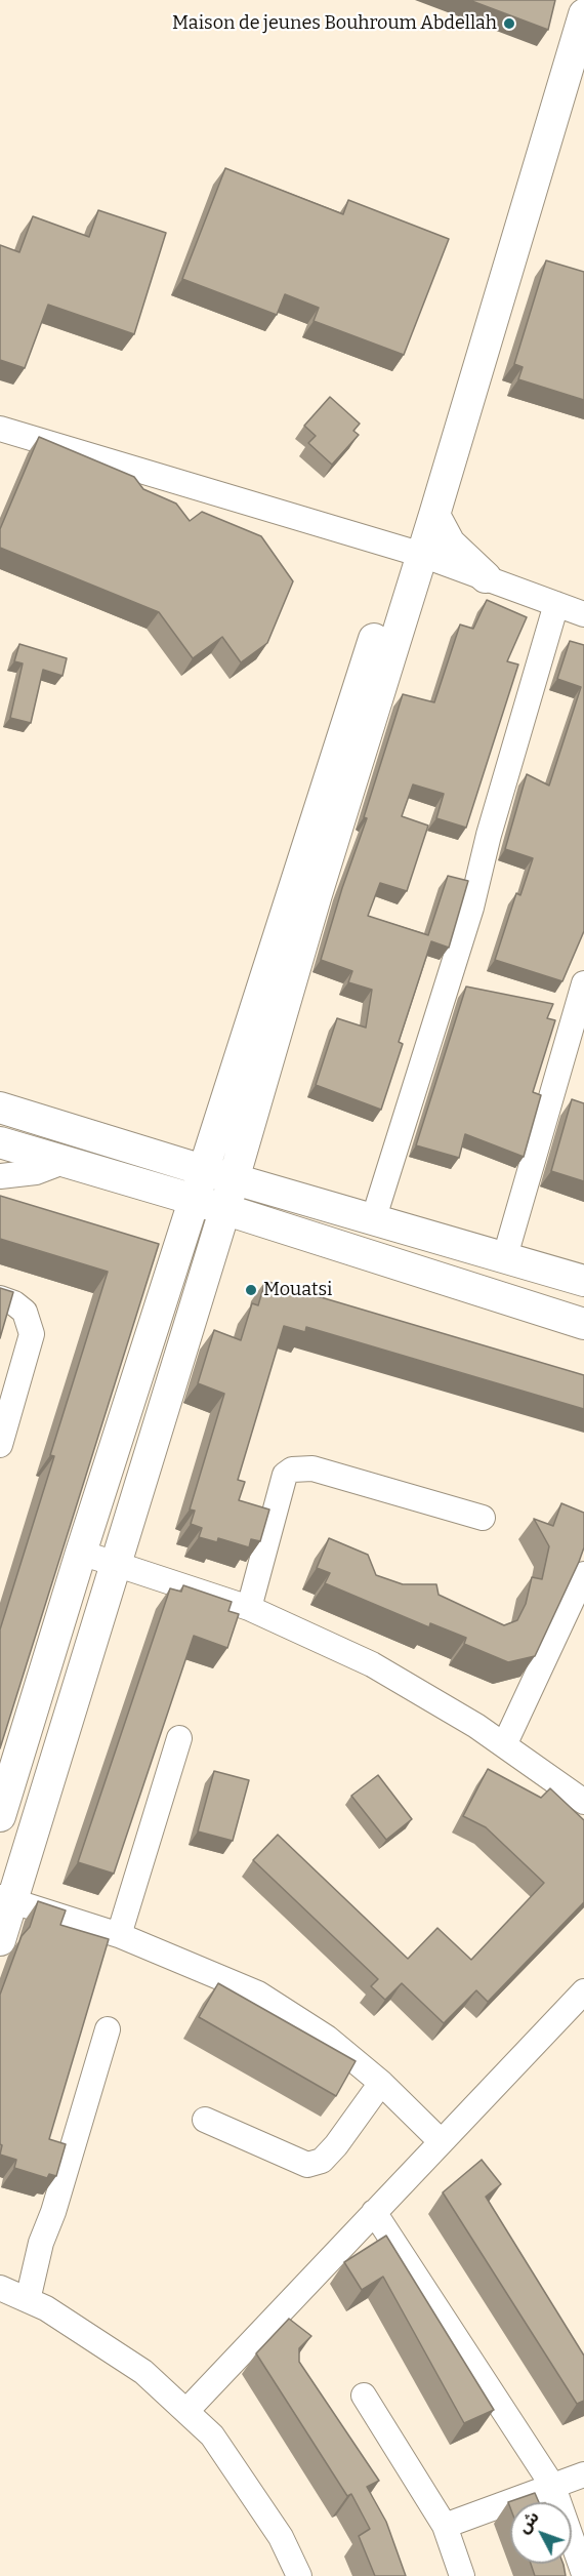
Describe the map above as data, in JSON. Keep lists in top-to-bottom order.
{
  "places": ["Maison de jeunes Bouhroum Abdellah", "Mouatsi"],
  "north": "top left"
}
